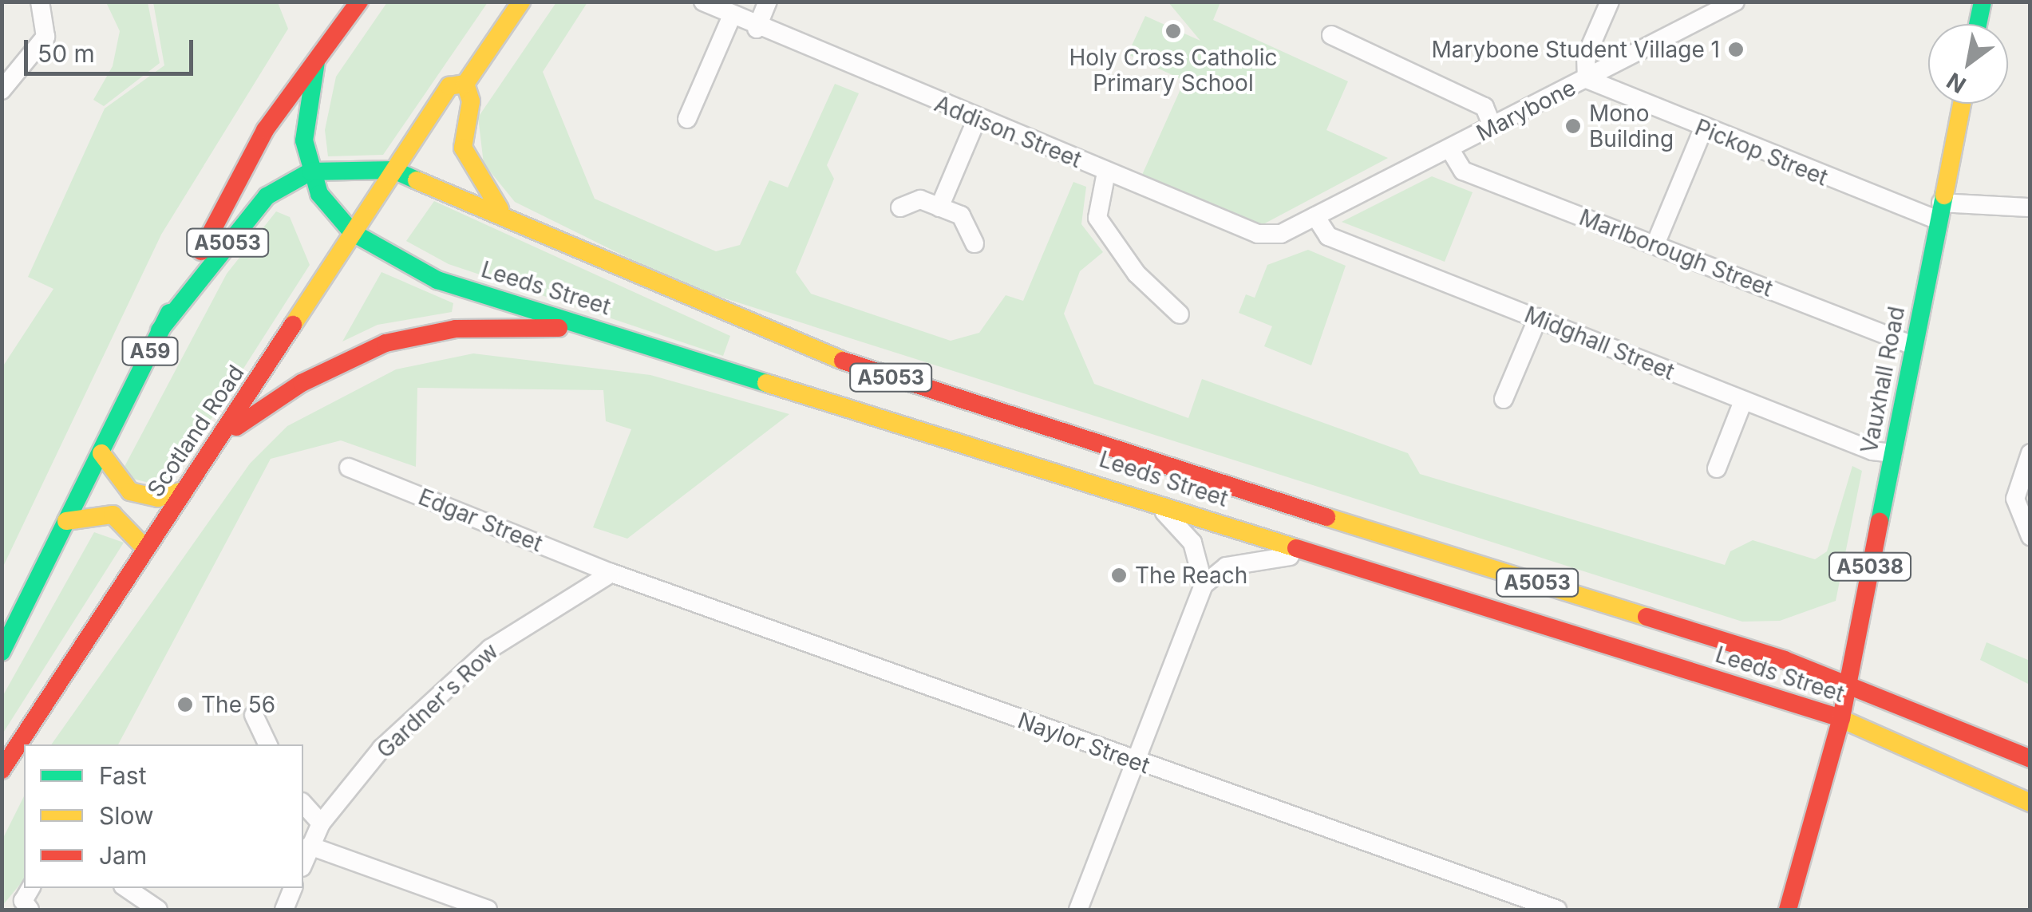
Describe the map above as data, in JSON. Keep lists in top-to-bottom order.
{
  "streets": {
    "main road": [
      "A5053",
      "Leeds Street",
      "A59",
      "Vauxhall Road",
      "Scotland Road",
      "A5038"
    ],
    "street": [
      "Marybone",
      "Addison Street",
      "Pickop Street",
      "Marlborough Street",
      "Midghall Street",
      "Edgar Street",
      "Gardner's Row",
      "Naylor Street"
    ]
  },
  "crossings": [
    ["Marybone", "Addison Street"],
    ["Marybone", "Pickop Street"],
    ["Marybone", "Marlborough Street"],
    ["Marybone", "Midghall Street"],
    ["Addison Street", "Midghall Street"],
    ["Pickop Street", "Vauxhall Road"],
    ["A5053", "Leeds Street"],
    ["A5053", "A59"],
    ["Marlborough Street", "Vauxhall Road"],
    ["Leeds Street", "A59"],
    ["Leeds Street", "Vauxhall Road"],
    ["Leeds Street", "Scotland Road"],
    ["Midghall Street", "Vauxhall Road"],
    ["Edgar Street", "Gardner's Row"],
    ["Edgar Street", "Naylor Street"],
    ["Gardner's Row", "Naylor Street"]
  ],
  "places": [
    "Holy Cross Catholic Primary School",
    "Marybone Student Village 1",
    "Mono Building",
    "The Reach",
    "The 56"
  ],
  "legend": ["Fast", "Slow", "Jam"],
  "scale_bar": "50 m",
  "north": "bottom left"
}
